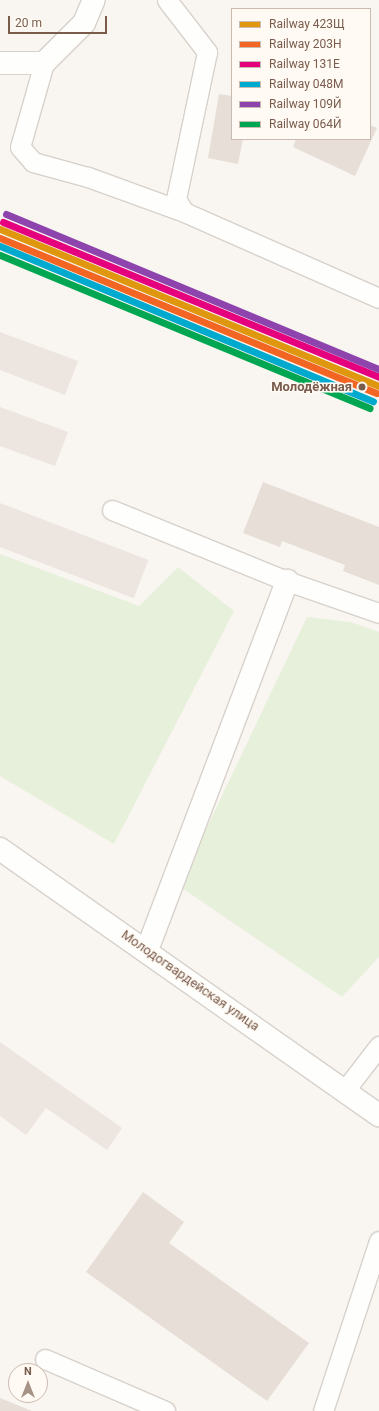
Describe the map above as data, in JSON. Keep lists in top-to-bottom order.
{
  "streets": {
    "street": ["Молодогвардейская улица"]
  },
  "places": ["Молодёжная"],
  "lines": [
    "rail line 109Й",
    "rail line 131Е",
    "rail line 423Щ",
    "rail line 203Н",
    "rail line 048М",
    "rail line 064Й"
  ],
  "legend": [
    "Railway 423Щ",
    "Railway 203Н",
    "Railway 131Е",
    "Railway 048М",
    "Railway 109Й",
    "Railway 064Й"
  ],
  "scale_bar": "20 m",
  "north": "top"
}
